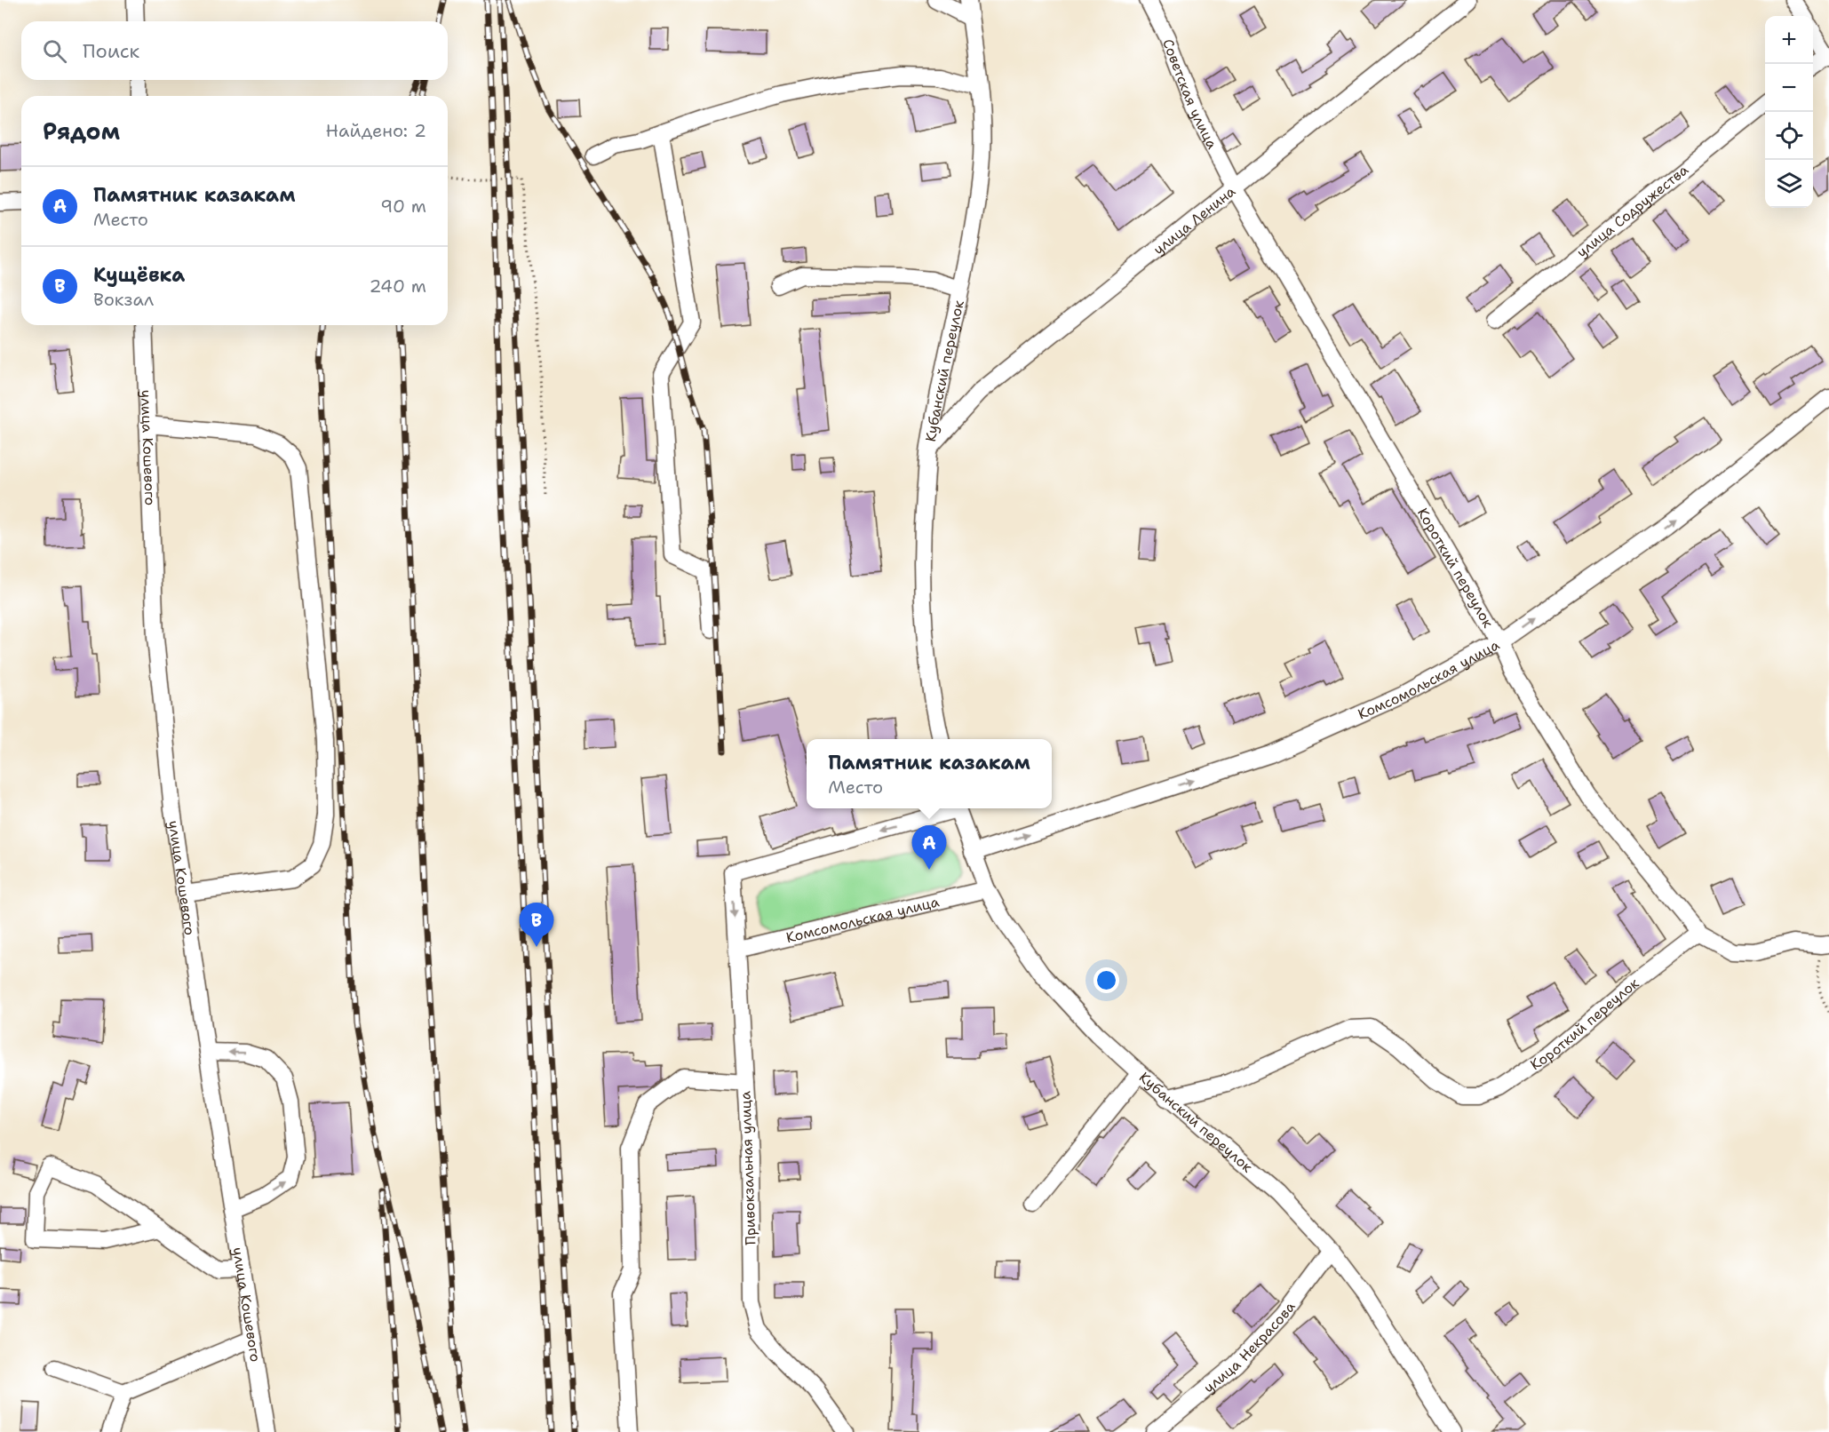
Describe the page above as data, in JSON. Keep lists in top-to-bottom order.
{
  "streets": {
    "street": [
      "Советская улица",
      "улица Содружества",
      "улица Ленина",
      "Кубанский переулок",
      "улица Кошевого",
      "Короткий переулок",
      "Комсомольская улица",
      "Привокзальная улица",
      "улица Некрасова"
    ]
  },
  "crossings": [
    ["Советская улица", "улица Ленина"],
    ["Советская улица", "Короткий переулок"],
    ["улица Ленина", "Кубанский переулок"],
    ["улица Ленина", "Короткий переулок"],
    ["Кубанский переулок", "Короткий переулок"],
    ["Кубанский переулок", "Комсомольская улица"],
    ["Кубанский переулок", "улица Некрасова"],
    ["Короткий переулок", "Комсомольская улица"],
    ["Комсомольская улица", "Привокзальная улица"]
  ],
  "one_way": ["Комсомольская улица"],
  "page": {
    "map_buttons": ["+", "−"],
    "search": "Поиск",
    "heading": ["Рядом", "Найдено: 2"],
    "list": [
      {
        "mark": "A",
        "name": "Памятник казакам",
        "note": "Место",
        "value": "90 m"
      },
      {
        "mark": "B",
        "name": "Кущёвка",
        "note": "Вокзал",
        "value": "240 m"
      }
    ],
    "popup": ["Памятник казакам", "Место"],
    "pins": ["A", "B"]
  }
}
